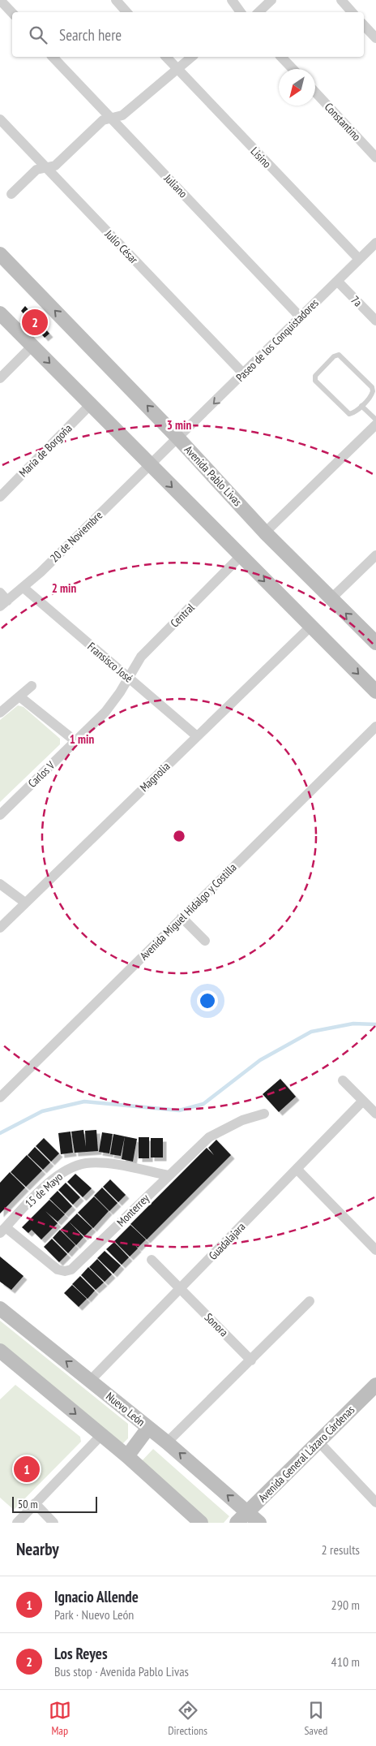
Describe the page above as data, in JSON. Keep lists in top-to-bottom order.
{
  "streets": {
    "main road": ["Avenida Pablo Livas", "Nuevo León", "Avenida General Lázaro Cárdenas"],
    "street": [
      "Constantino",
      "Lisino",
      "Juliano",
      "Julio César",
      "7a",
      "Paseo de los Conquistadores",
      "María de Borgoña",
      "20 de Noviembre",
      "Central",
      "Fransisco José",
      "Carlos V",
      "Magnolia",
      "Avenida Miguel Hidalgo y Costilla",
      "15 de Mayo",
      "Monterrey",
      "Guadalajara",
      "Sonora"
    ]
  },
  "crossings": [
    ["Lisino", "Paseo de los Conquistadores"],
    ["Juliano", "Paseo de los Conquistadores"],
    ["Julio César", "Paseo de los Conquistadores"],
    ["7a", "Paseo de los Conquistadores"],
    ["Paseo de los Conquistadores", "Avenida Pablo Livas"],
    ["Paseo de los Conquistadores", "20 de Noviembre"],
    ["20 de Noviembre", "Fransisco José"],
    ["Central", "Fransisco José"],
    ["Central", "Carlos V"],
    ["Fransisco José", "Carlos V"],
    ["Fransisco José", "Magnolia"],
    ["15 de Mayo", "Monterrey"],
    ["Guadalajara", "Sonora"],
    ["Guadalajara", "Nuevo León"],
    ["Nuevo León", "Avenida General Lázaro Cárdenas"]
  ],
  "scale_bar": "50 m",
  "north": "bottom left",
  "page": {
    "search": "Search here",
    "pins": ["2", "1"],
    "scale": "50 m",
    "heading": ["Nearby", "2 results"],
    "list": [
      {
        "mark": "1",
        "name": "Ignacio Allende",
        "note": "Park · Nuevo León",
        "value": "290 m"
      },
      {
        "mark": "2",
        "name": "Los Reyes",
        "note": "Bus stop · Avenida Pablo Livas",
        "value": "410 m"
      }
    ],
    "nav": ["Map", "Directions", "Saved"]
  },
  "rings": ["3 min", "2 min", "1 min"]
}
